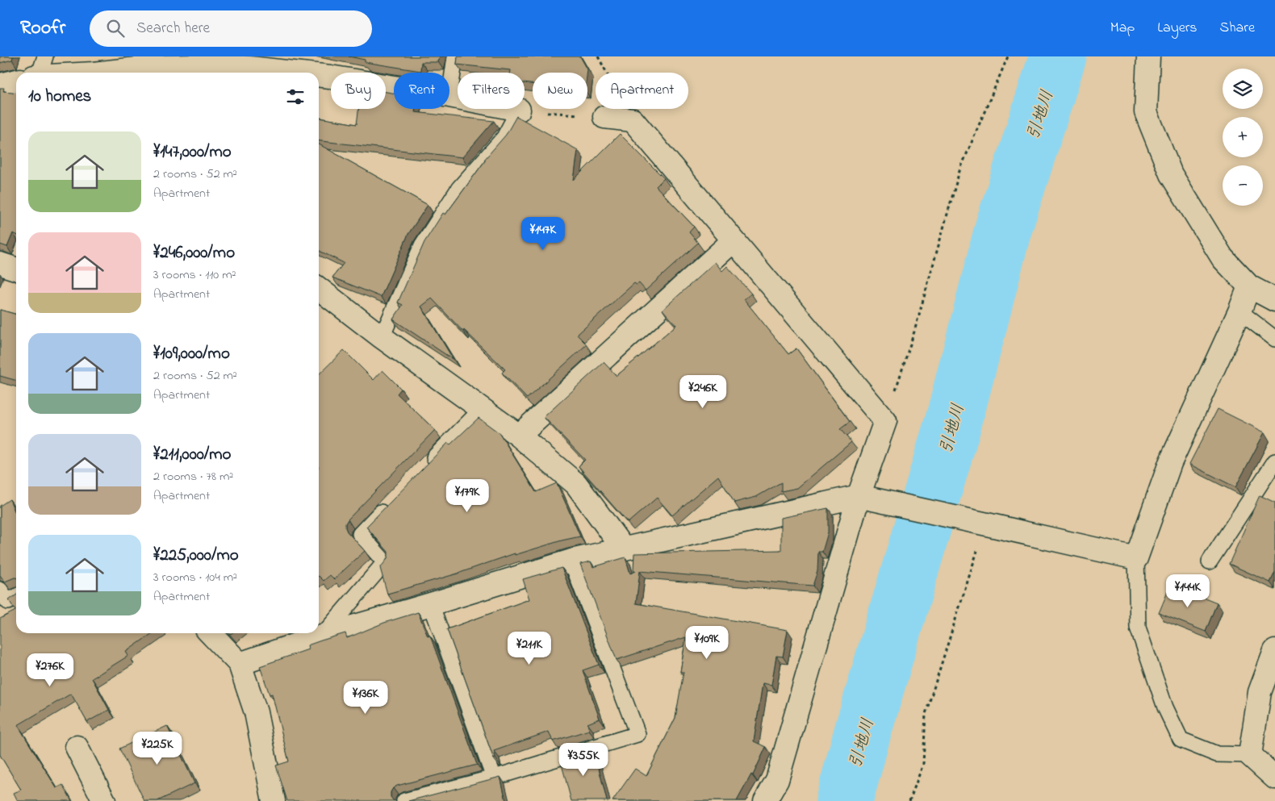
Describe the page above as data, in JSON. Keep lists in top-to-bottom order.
{
  "water": ["引地川"],
  "page": {
    "header": "Roofr",
    "search": "Search here",
    "nav": ["Map", "Layers", "Share"],
    "map_buttons": ["+", "−"],
    "chip": [
      "Buy",
      "Rent",
      "Filters",
      "New",
      "Apartment"
    ],
    "heading": "10 homes",
    "list": [
      {
        "name": "¥147,000/mo",
        "note": "2 rooms · 52 m² · Apartment"
      },
      {
        "name": "¥246,000/mo",
        "note": "3 rooms · 110 m² · Apartment"
      },
      {
        "name": "¥109,000/mo",
        "note": "2 rooms · 52 m² · Apartment"
      },
      {
        "name": "¥211,000/mo",
        "note": "2 rooms · 78 m² · Apartment"
      },
      {
        "name": "¥225,000/mo",
        "note": "3 rooms · 104 m² · Apartment"
      }
    ],
    "price": [
      "¥147K",
      "¥246K",
      "¥179K",
      "¥144K",
      "¥109K",
      "¥211K",
      "¥276K",
      "¥136K",
      "¥225K",
      "¥355K"
    ]
  }
}
